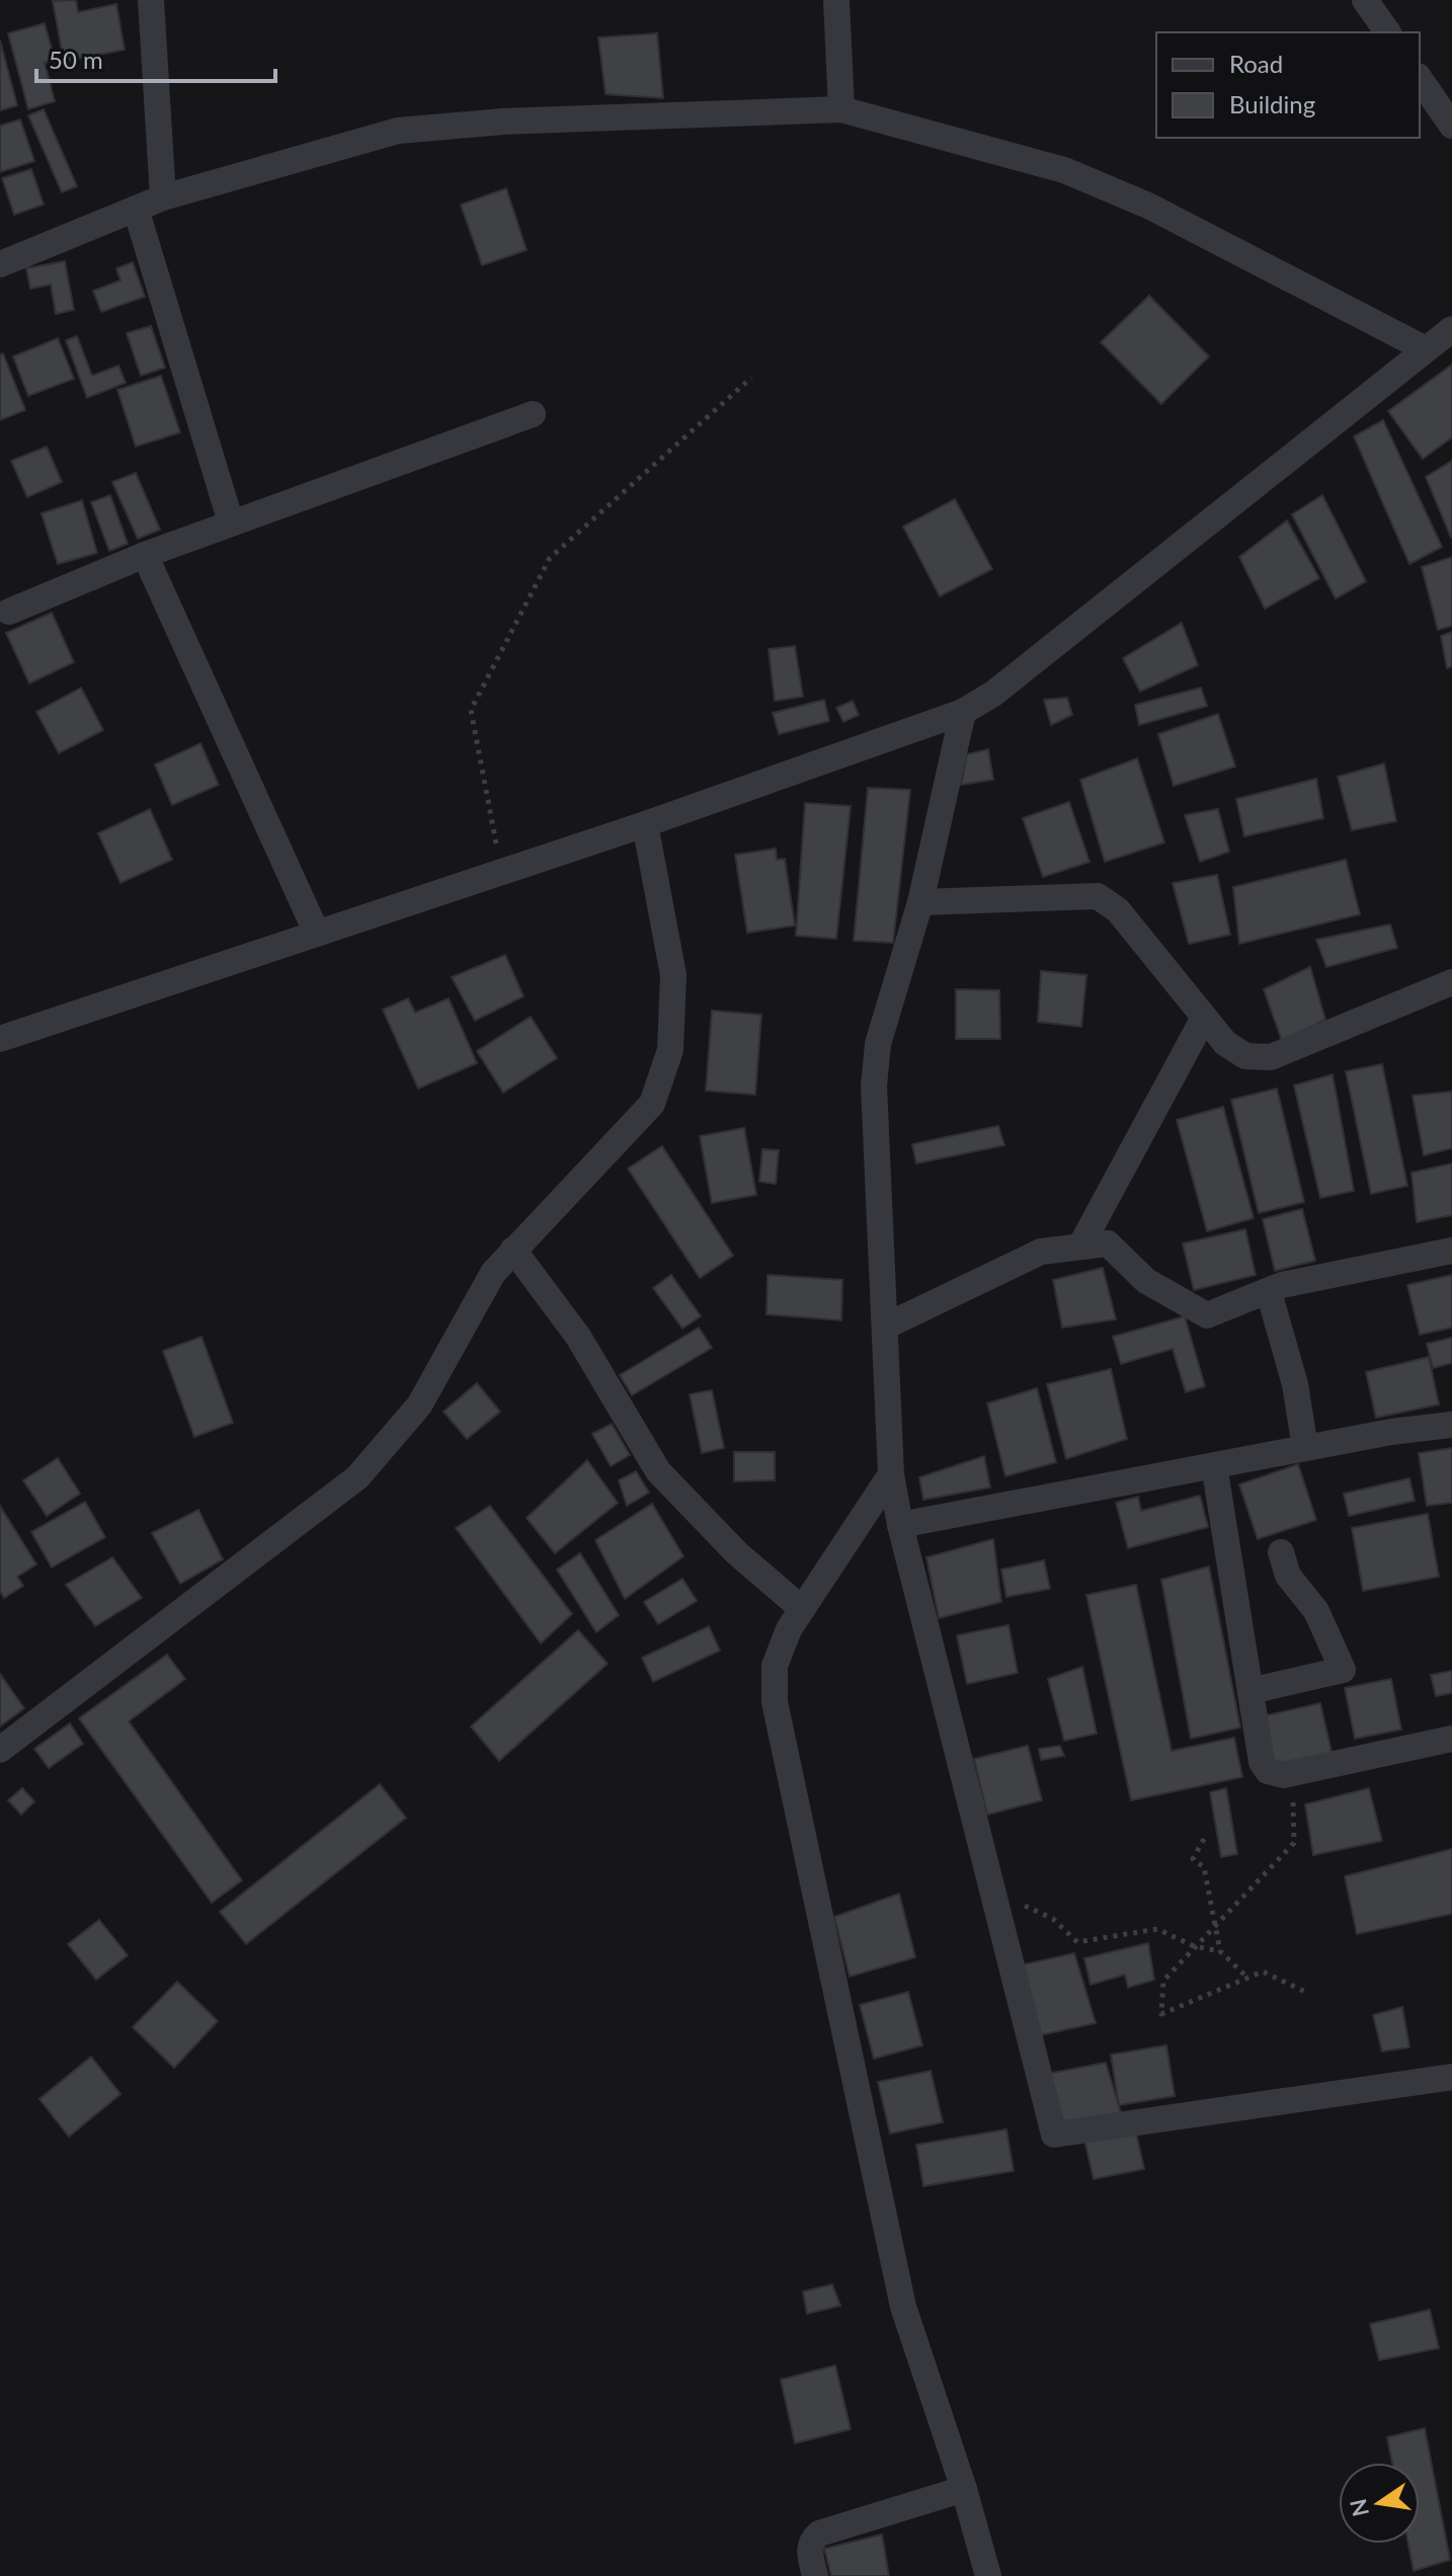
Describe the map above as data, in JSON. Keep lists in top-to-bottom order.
{
  "legend": ["Road", "Building"],
  "scale_bar": "50 m",
  "north": "left"
}
